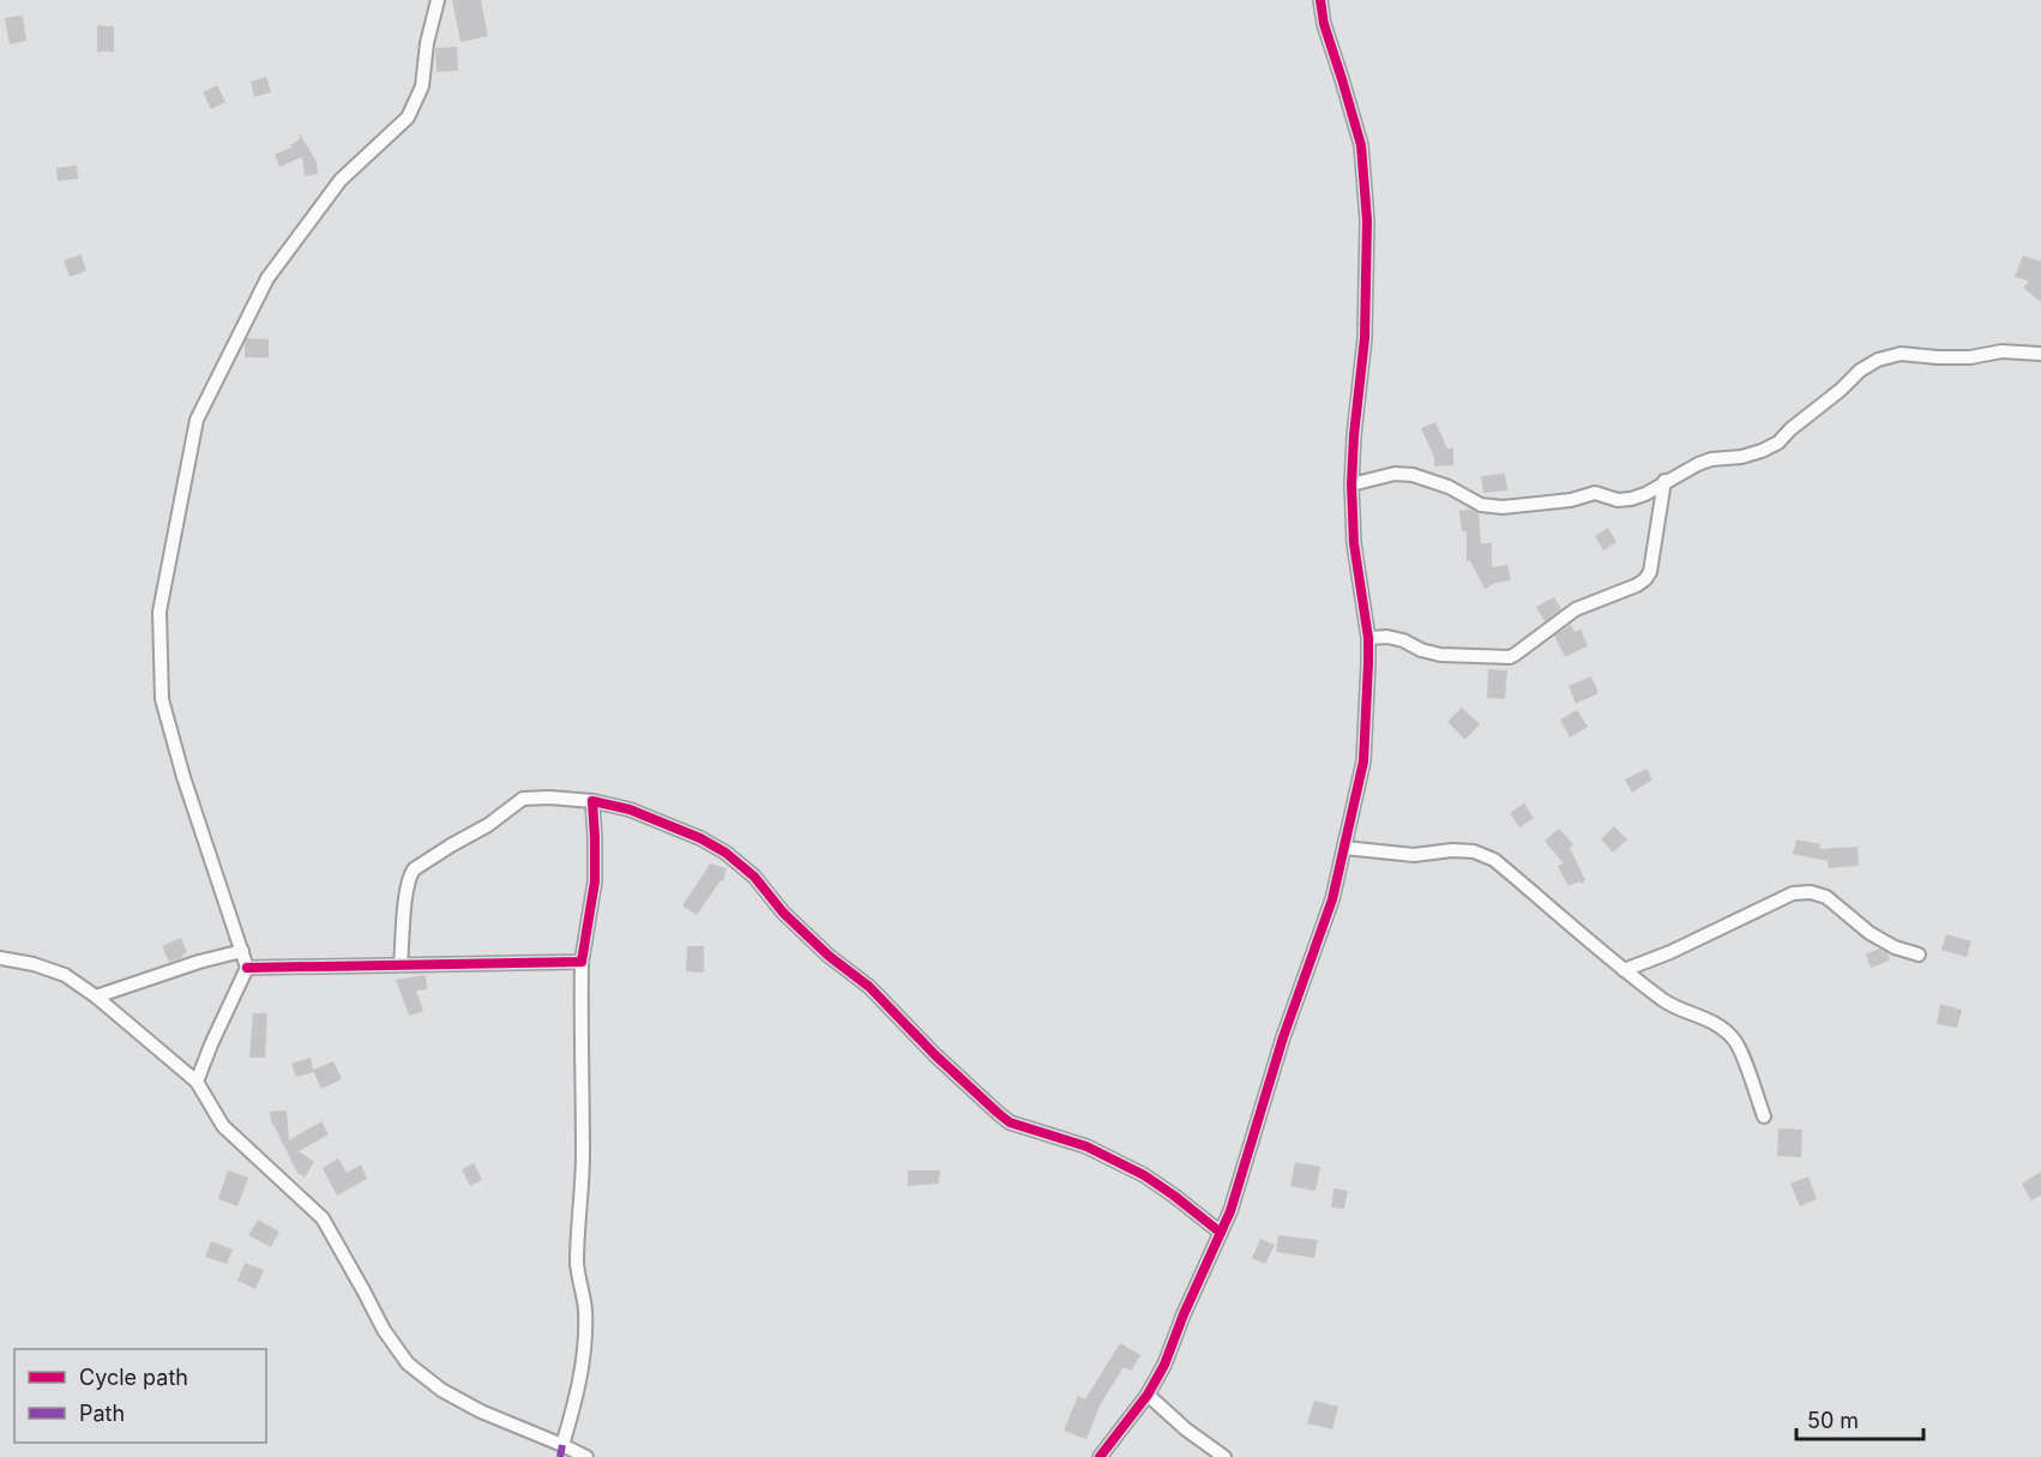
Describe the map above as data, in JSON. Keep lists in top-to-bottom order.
{
  "legend": ["Cycle path", "Path"],
  "scale_bar": "50 m"
}
